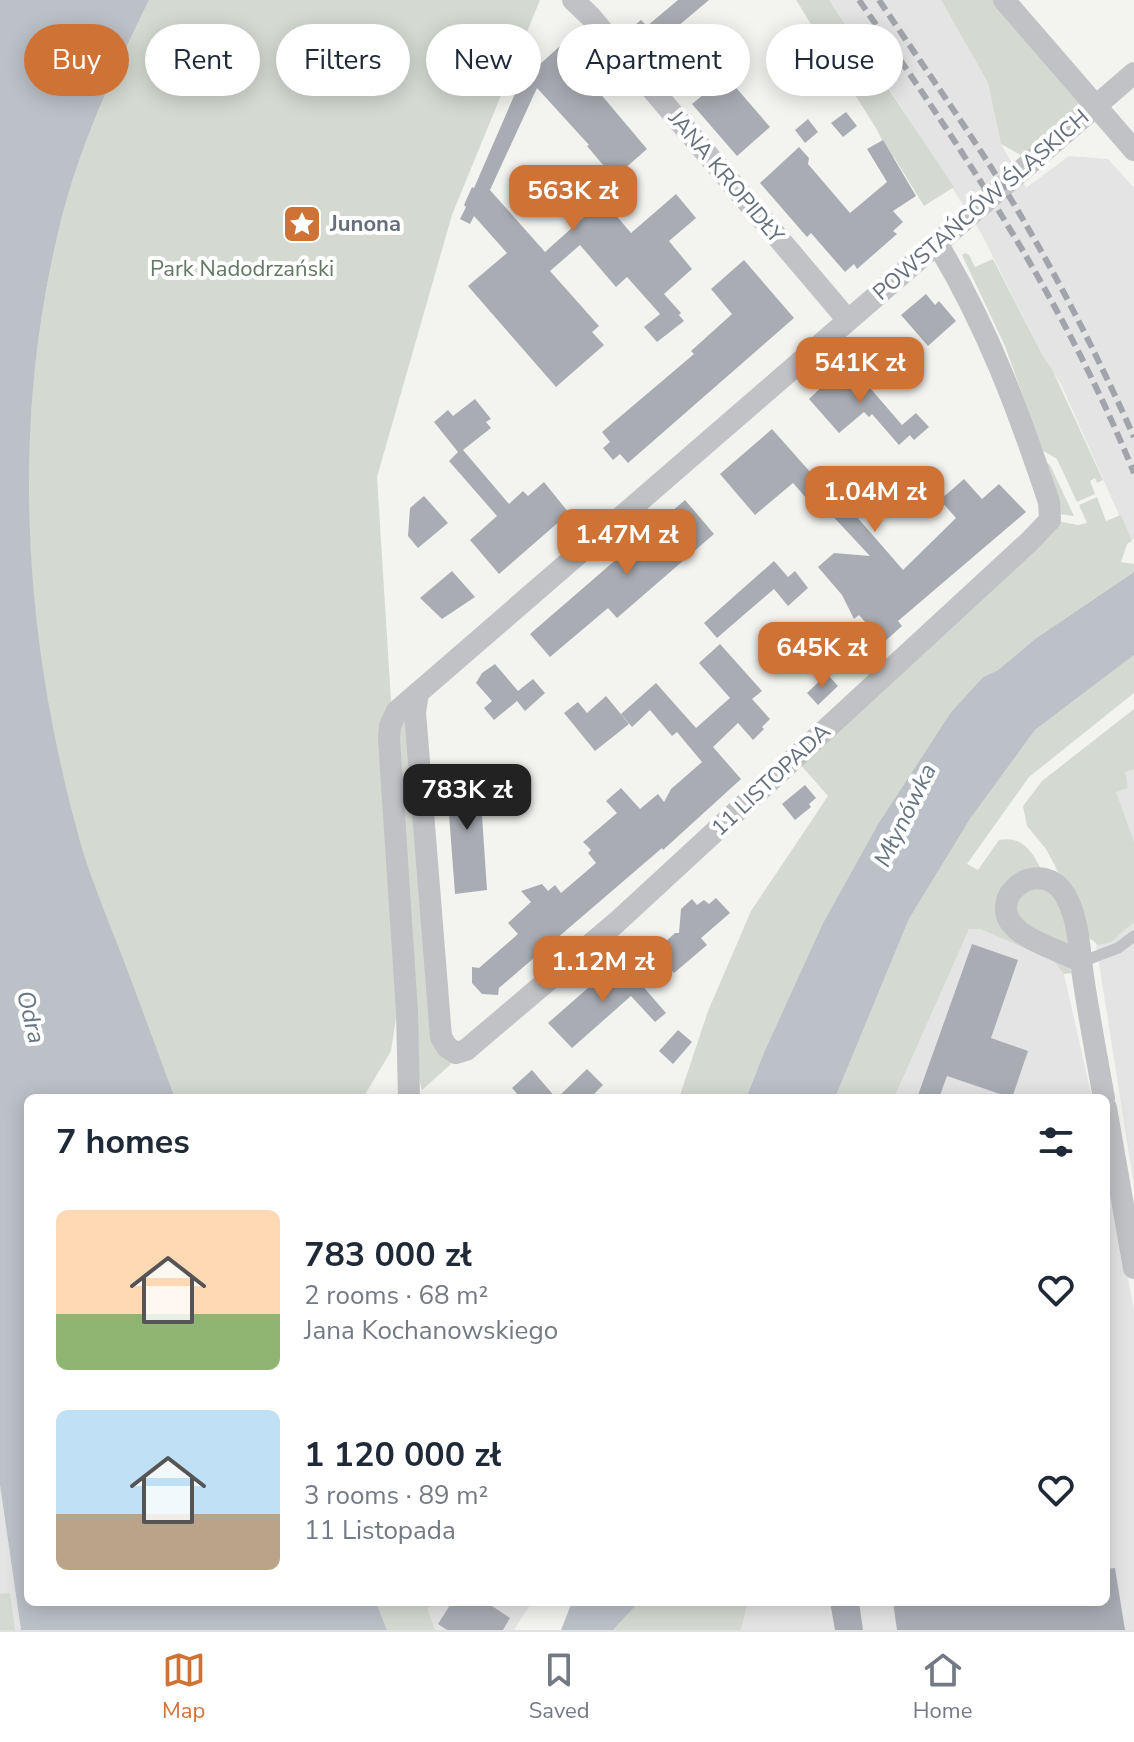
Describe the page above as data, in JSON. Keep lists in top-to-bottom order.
{
  "streets": {
    "street": ["JANA KROPIDŁY", "POWSTAŃCÓW ŚLĄSKICH", "11 LISTOPADA"]
  },
  "crossings": [
    ["JANA KROPIDŁY", "POWSTAŃCÓW ŚLĄSKICH"],
    ["POWSTAŃCÓW ŚLĄSKICH", "11 LISTOPADA"]
  ],
  "water": ["Młynówka", "Odra"],
  "parks": ["Park Nadodrzański"],
  "places": {
    "place": ["Junona"]
  },
  "page": {
    "chip": [
      "Buy",
      "Rent",
      "Filters",
      "New",
      "Apartment",
      "House"
    ],
    "price": [
      "563K zł",
      "541K zł",
      "1.04M zł",
      "1.47M zł",
      "645K zł",
      "783K zł",
      "1.12M zł"
    ],
    "heading": "7 homes",
    "list": [
      {
        "name": "783 000 zł",
        "note": "2 rooms · 68 m² · Jana Kochanowskiego"
      },
      {
        "name": "1 120 000 zł",
        "note": "3 rooms · 89 m² · 11 Listopada"
      }
    ],
    "tabs": ["Map", "Saved", "Home"]
  }
}
